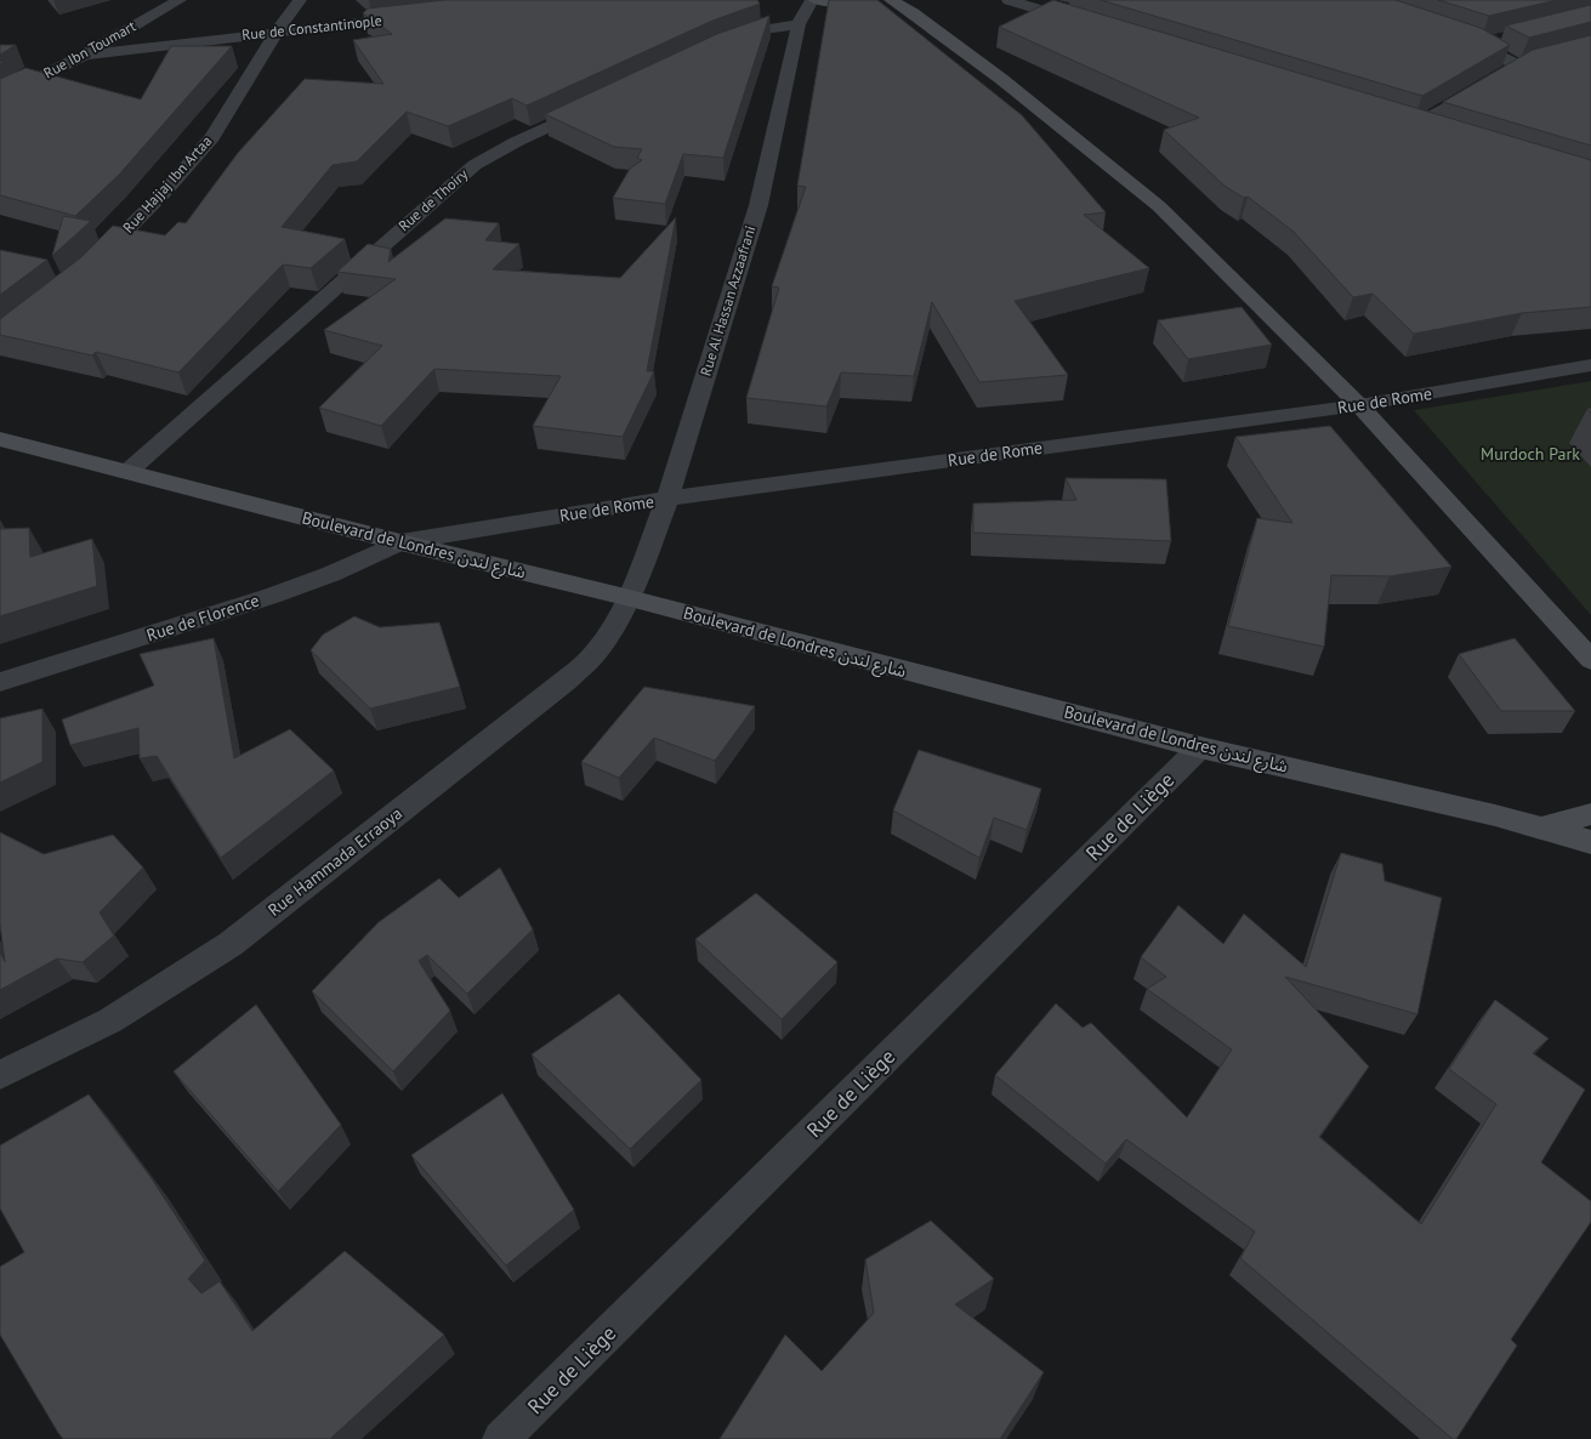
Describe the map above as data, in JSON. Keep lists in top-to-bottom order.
{
  "streets": {
    "street": [
      "Rue de Constantinople",
      "Rue Ibn Toumart",
      "Rue Hajjaj Ibn Artaa",
      "Rue de Thoiry",
      "Rue Al Hassan Azzaafrani",
      "Rue de Rome",
      "Boulevard de Londres شارع لندن",
      "Rue de Florence",
      "Rue de Liège",
      "Rue Hammada Erraoya"
    ]
  },
  "crossings": [
    ["Rue de Constantinople", "Rue Ibn Toumart"],
    ["Rue de Constantinople", "Rue Hajjaj Ibn Artaa"],
    ["Rue de Thoiry", "Boulevard de Londres شارع لندن"],
    ["Rue Al Hassan Azzaafrani", "Rue de Rome"],
    ["Rue Al Hassan Azzaafrani", "Boulevard de Londres شارع لندن"],
    ["Rue Al Hassan Azzaafrani", "Rue Hammada Erraoya"],
    ["Rue de Rome", "Boulevard de Londres شارع لندن"],
    ["Rue de Rome", "Rue de Florence"],
    ["Boulevard de Londres شارع لندن", "Rue de Florence"],
    ["Boulevard de Londres شارع لندن", "Rue de Liège"],
    ["Boulevard de Londres شارع لندن", "Rue Hammada Erraoya"]
  ],
  "parks": ["Murdoch Park"]
}
